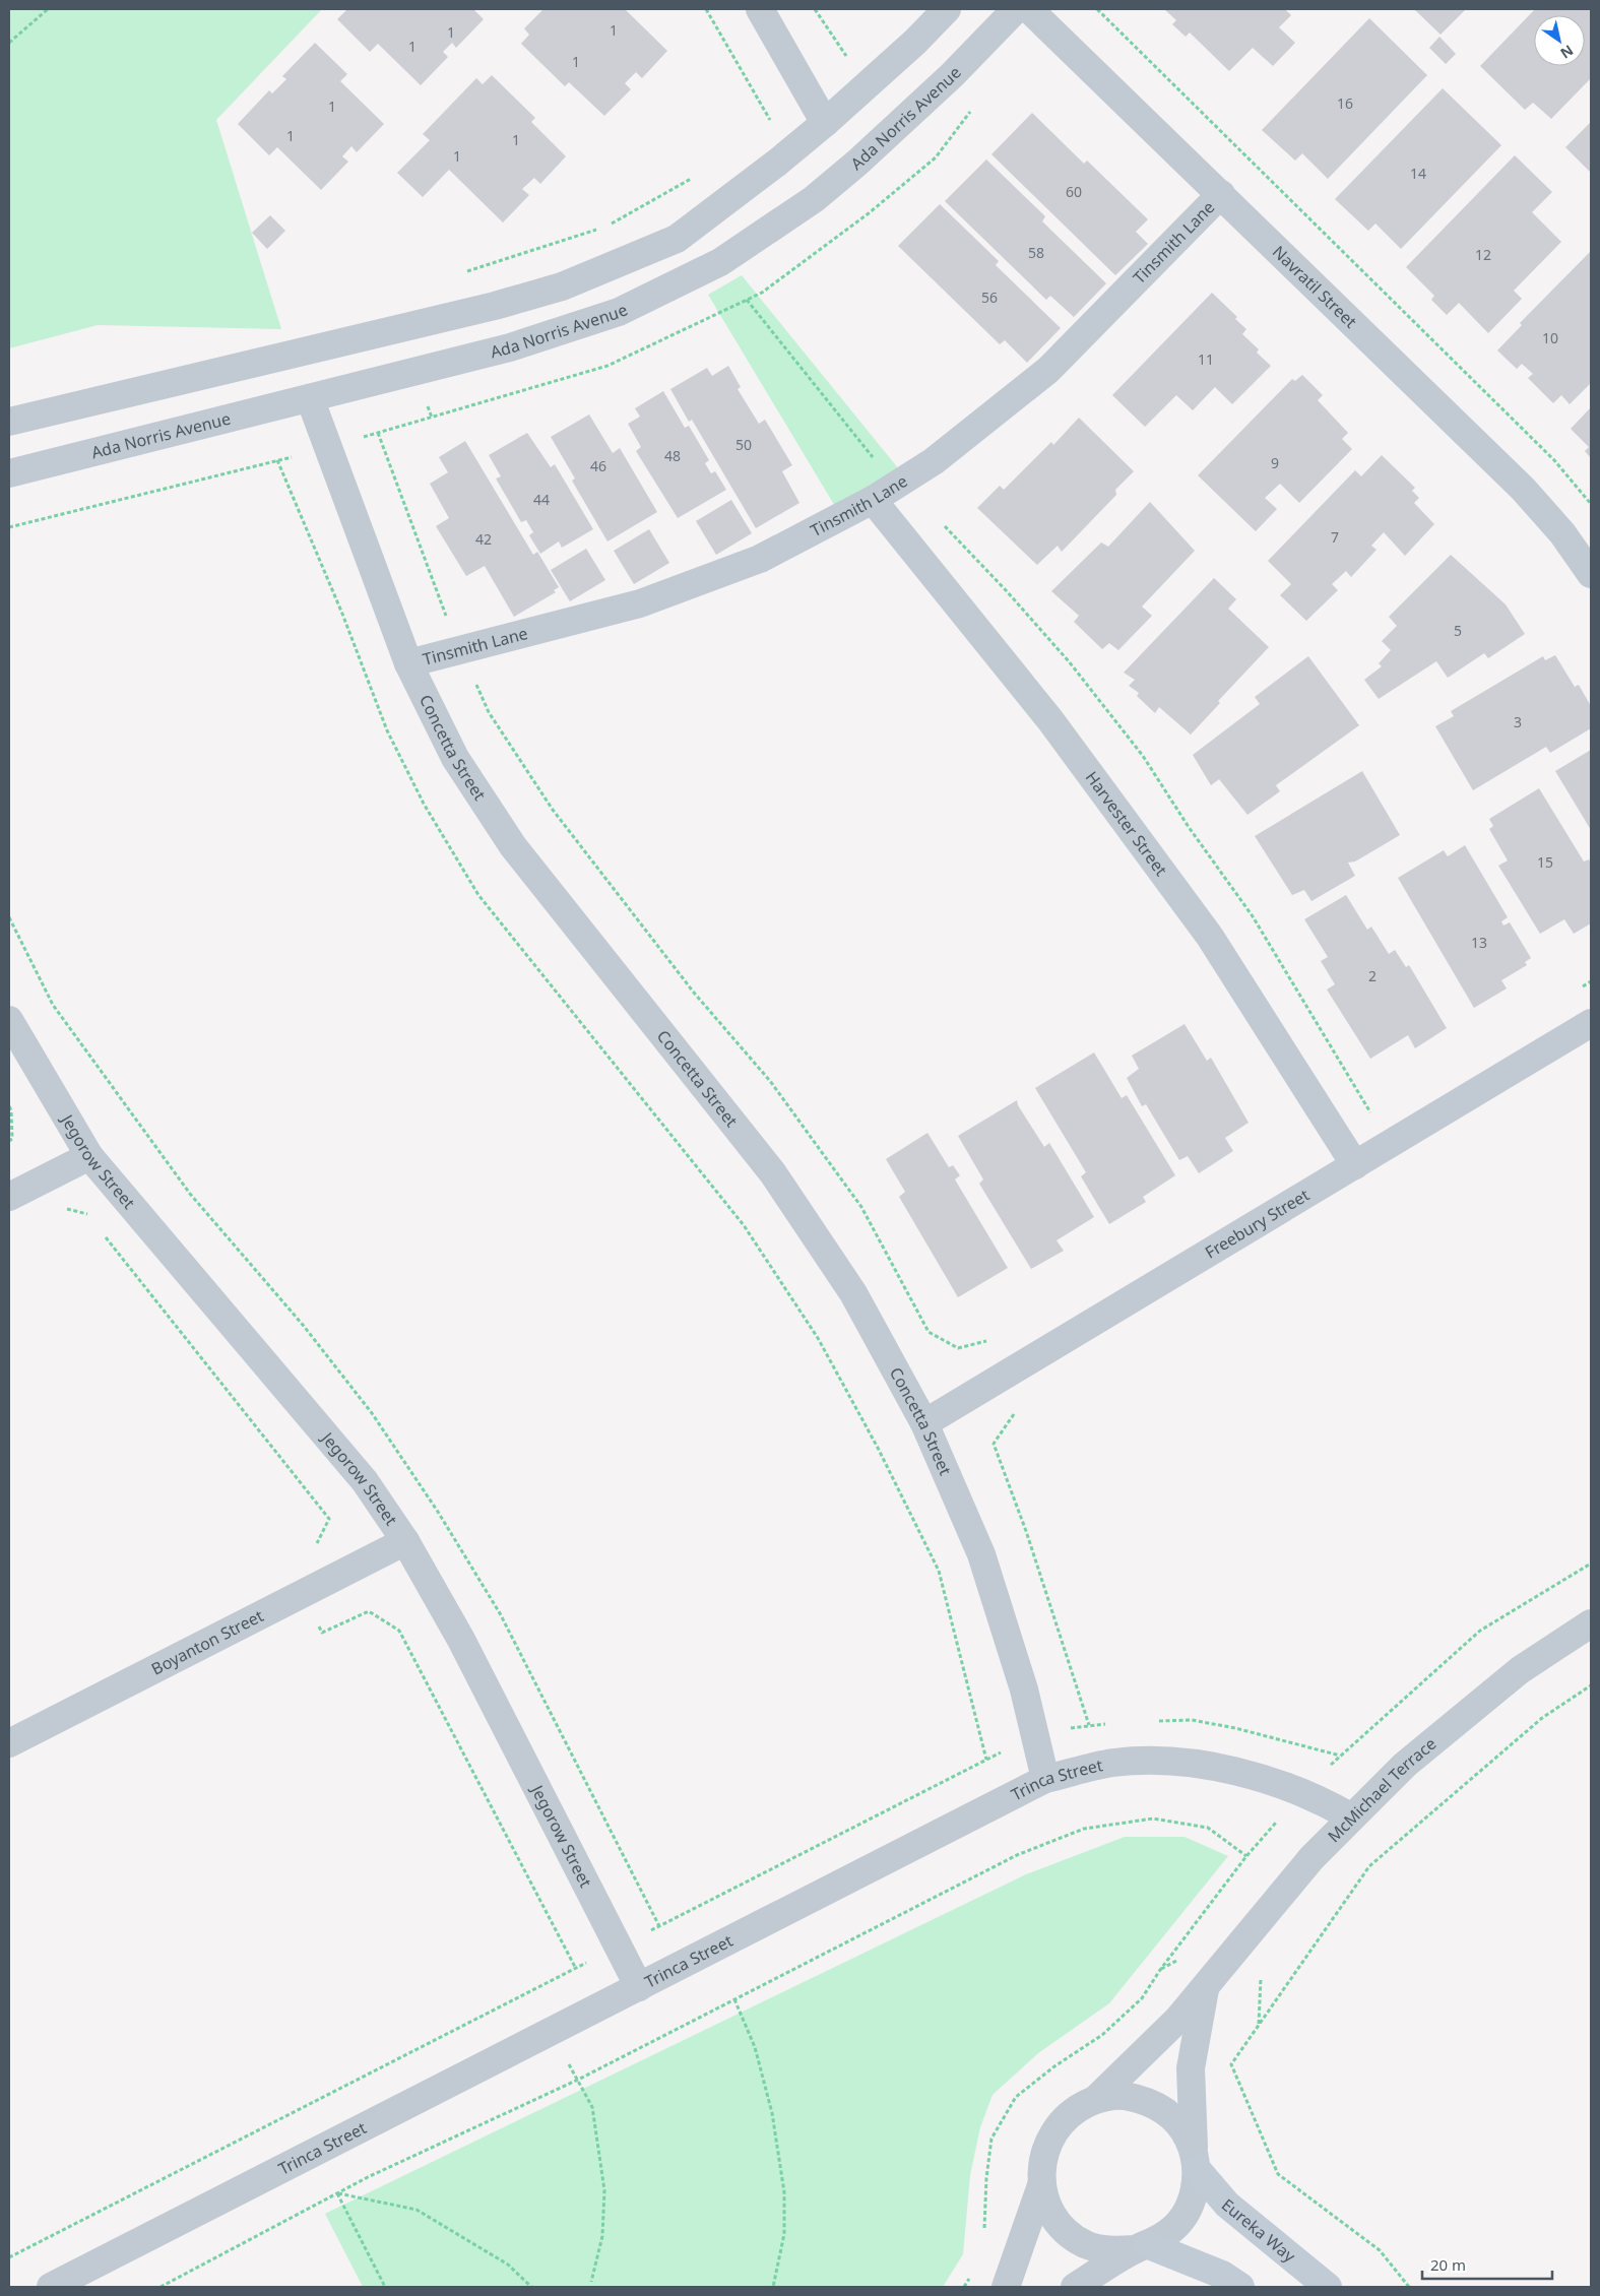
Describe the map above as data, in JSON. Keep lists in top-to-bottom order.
{
  "streets": {
    "street": [
      "Ada Norris Avenue",
      "Tinsmith Lane",
      "Navratil Street",
      "Concetta Street",
      "Harvester Street",
      "Jegorow Street",
      "Freebury Street",
      "Boyanton Street",
      "Trinca Street",
      "McMichael Terrace",
      "Eureka Way"
    ]
  },
  "crossings": [
    ["Ada Norris Avenue", "Concetta Street"],
    ["Tinsmith Lane", "Navratil Street"],
    ["Tinsmith Lane", "Concetta Street"],
    ["Tinsmith Lane", "Harvester Street"],
    ["Concetta Street", "Freebury Street"],
    ["Concetta Street", "Trinca Street"],
    ["Harvester Street", "Freebury Street"],
    ["Jegorow Street", "Boyanton Street"],
    ["Jegorow Street", "Trinca Street"],
    ["Trinca Street", "McMichael Terrace"],
    ["McMichael Terrace", "Eureka Way"]
  ],
  "house_numbers": [
    "1",
    "1",
    "1",
    "1",
    "16",
    "1",
    "1",
    "1",
    "1",
    "14",
    "60",
    "58",
    "12",
    "56",
    "10",
    "11",
    "50",
    "48",
    "9",
    "46",
    "44",
    "7",
    "42",
    "5",
    "3",
    "15",
    "13",
    "2"
  ],
  "scale_bar": "20 m",
  "north": "bottom right"
}
